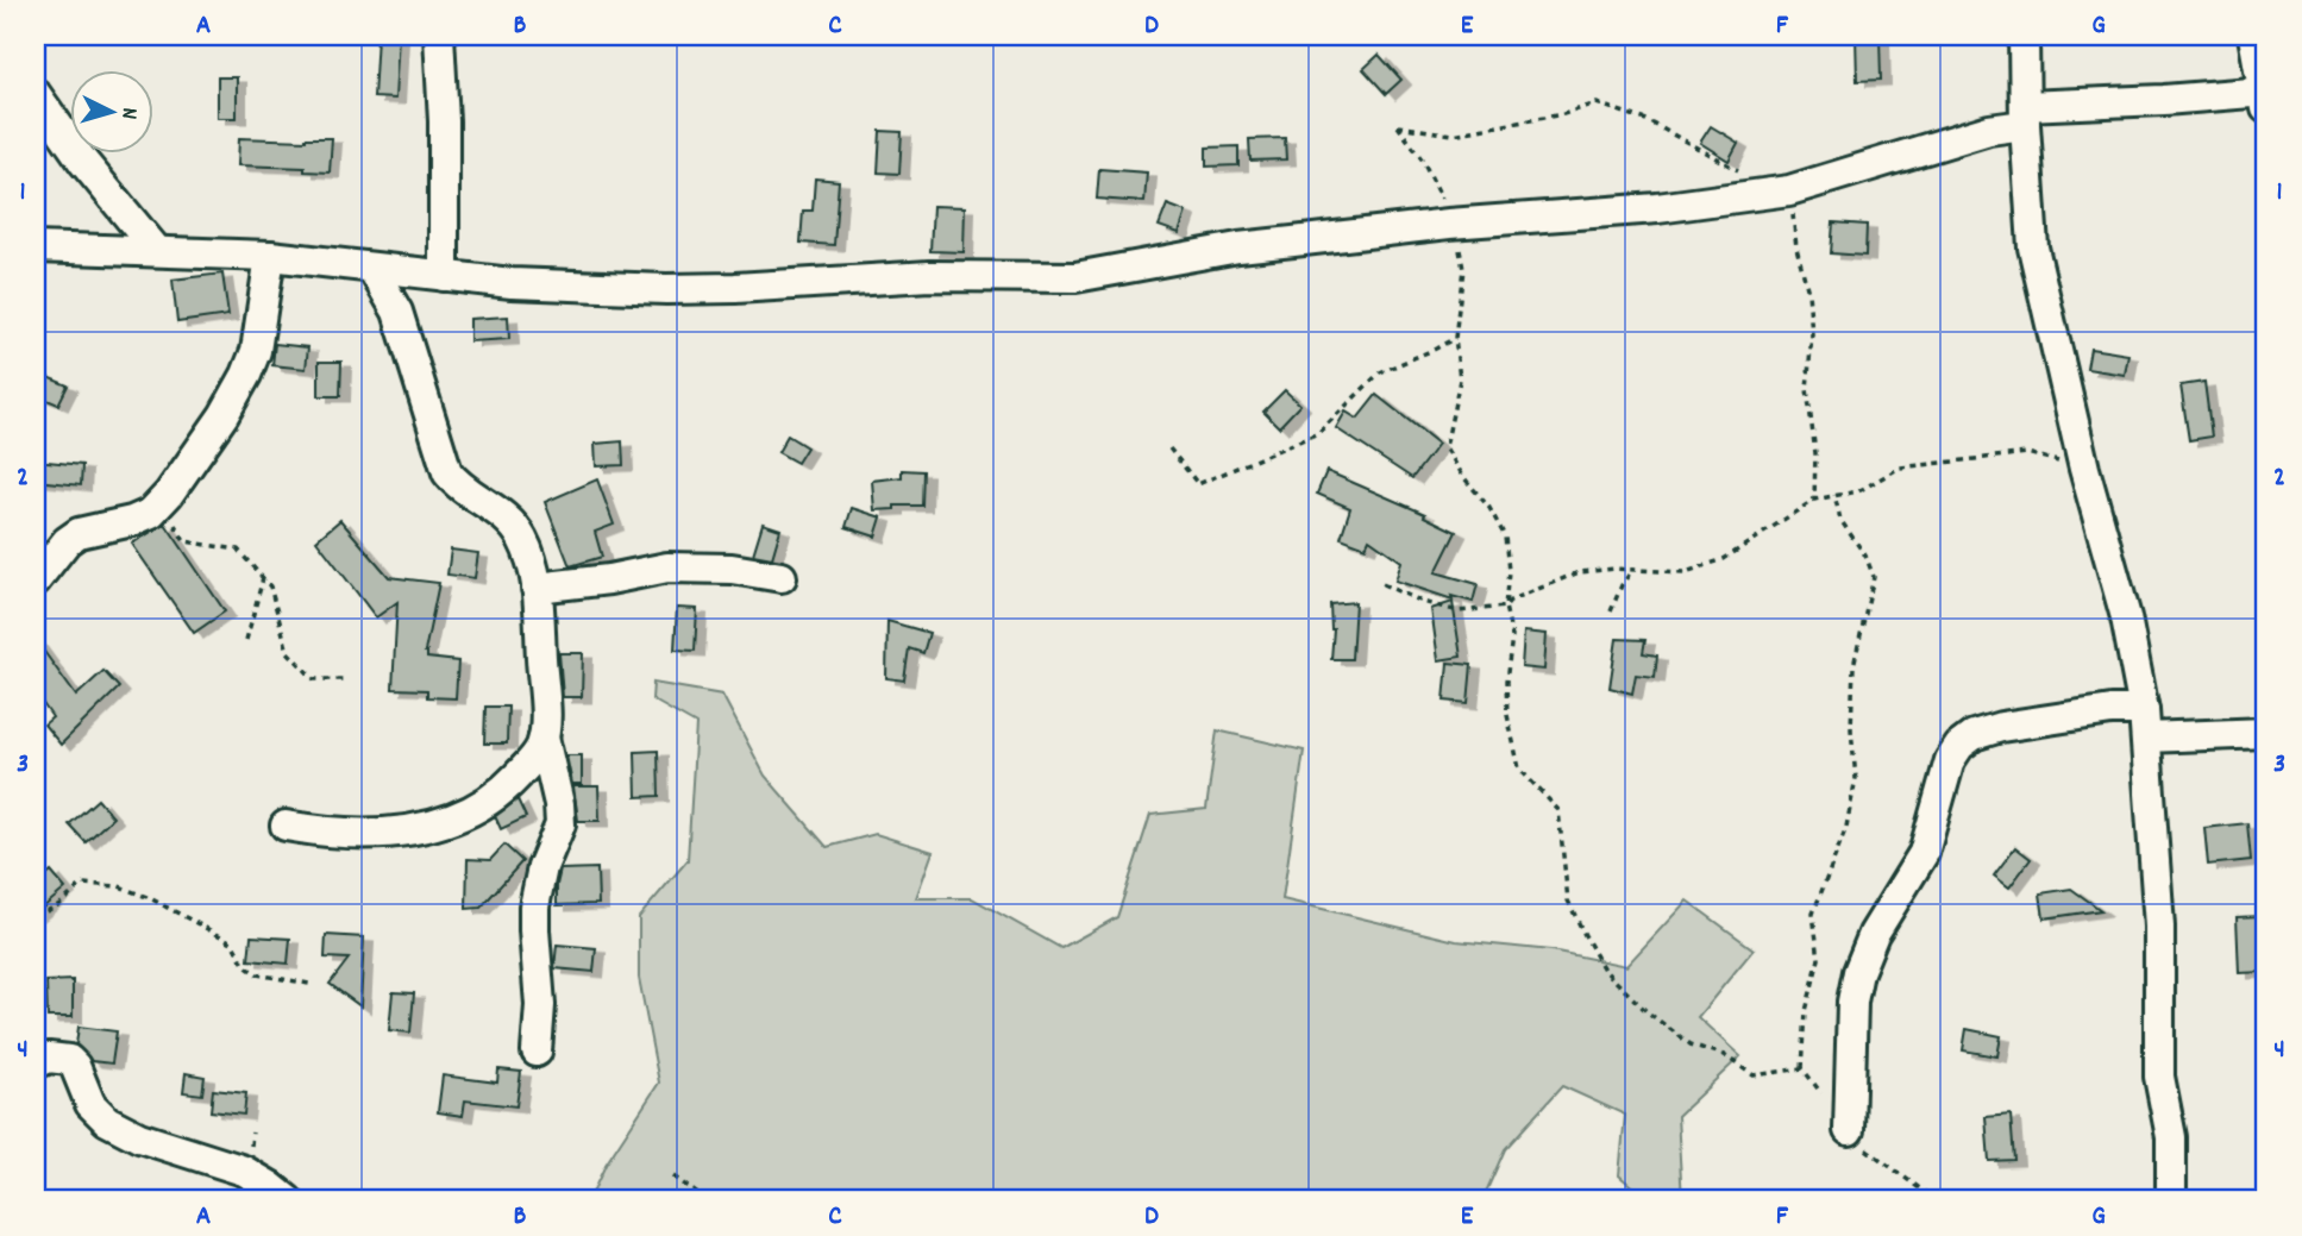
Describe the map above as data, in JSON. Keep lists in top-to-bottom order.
{
  "north": "right",
  "grid": {
    "columns": [
      "A",
      "B",
      "C",
      "D",
      "E",
      "F",
      "G"
    ],
    "rows": [
      "1",
      "2",
      "3",
      "4"
    ]
  }
}
